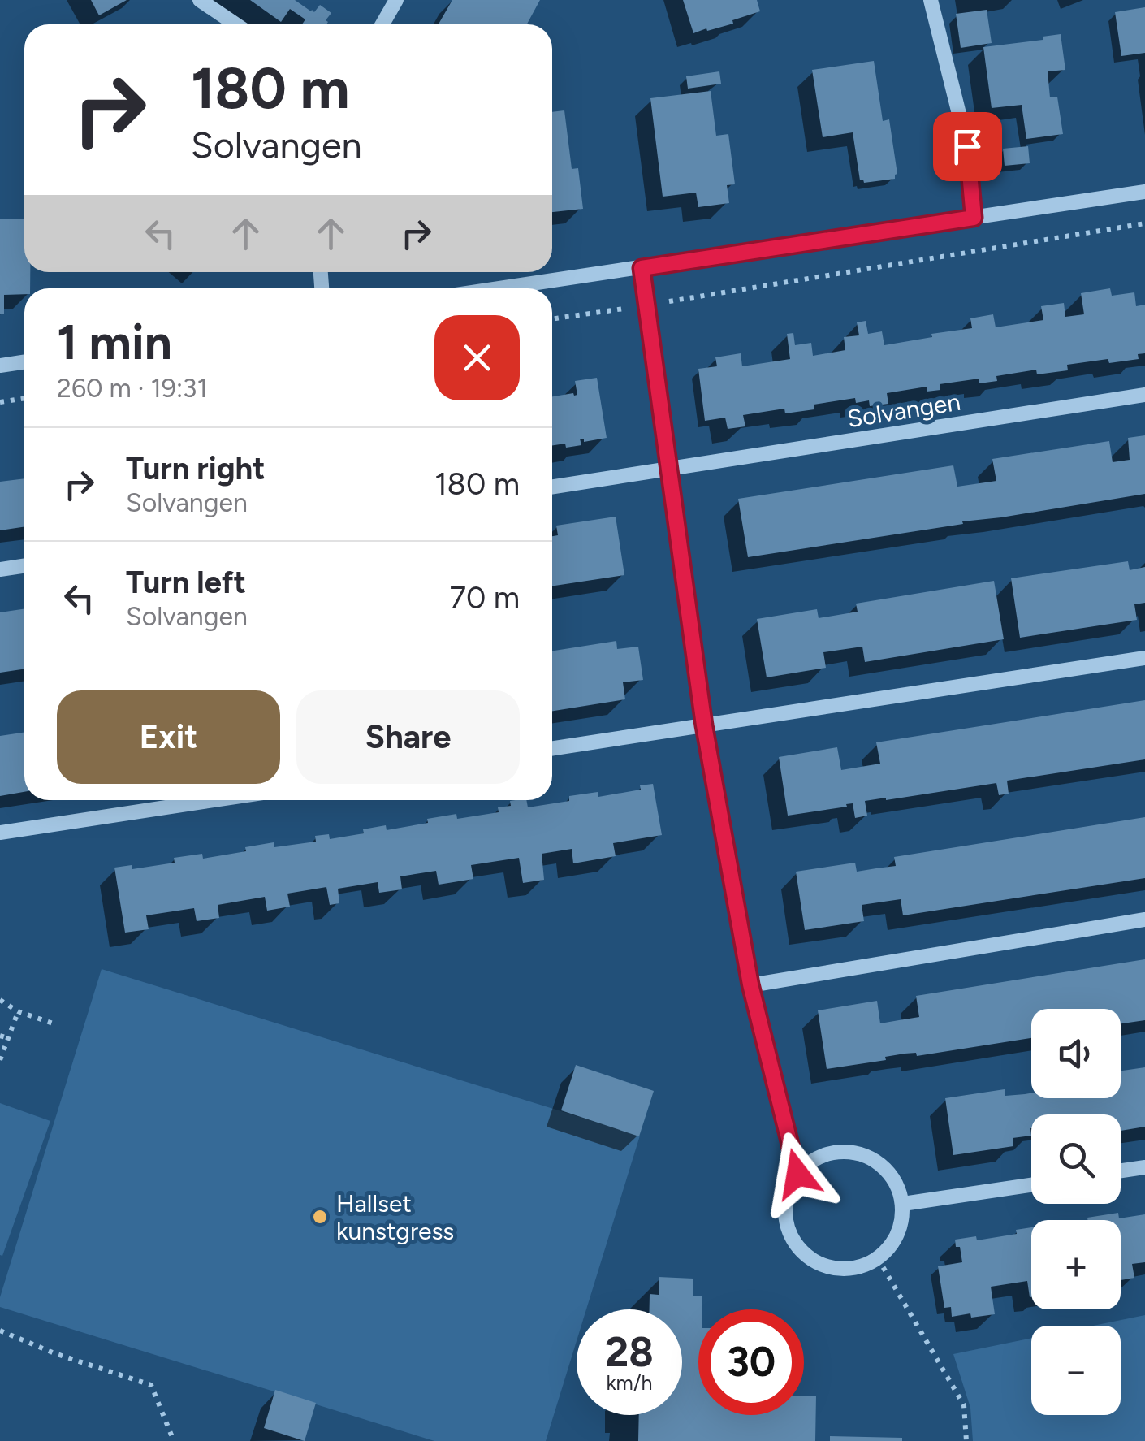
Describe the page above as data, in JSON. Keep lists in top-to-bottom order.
{
  "streets": {
    "street": ["Solvangen"]
  },
  "places": ["Hallset kunstgress"],
  "page": {
    "turn": ["180 m", "Solvangen"],
    "heading": ["1 min", "260 m · 19:31"],
    "list": [
      {
        "name": "Turn right",
        "note": "Solvangen",
        "value": "180 m"
      },
      {
        "name": "Turn left",
        "note": "Solvangen",
        "value": "70 m"
      }
    ],
    "buttons": ["Exit", "Share"],
    "map_buttons": ["+", "−"],
    "speed": "28 km/h",
    "limit": "30"
  }
}
